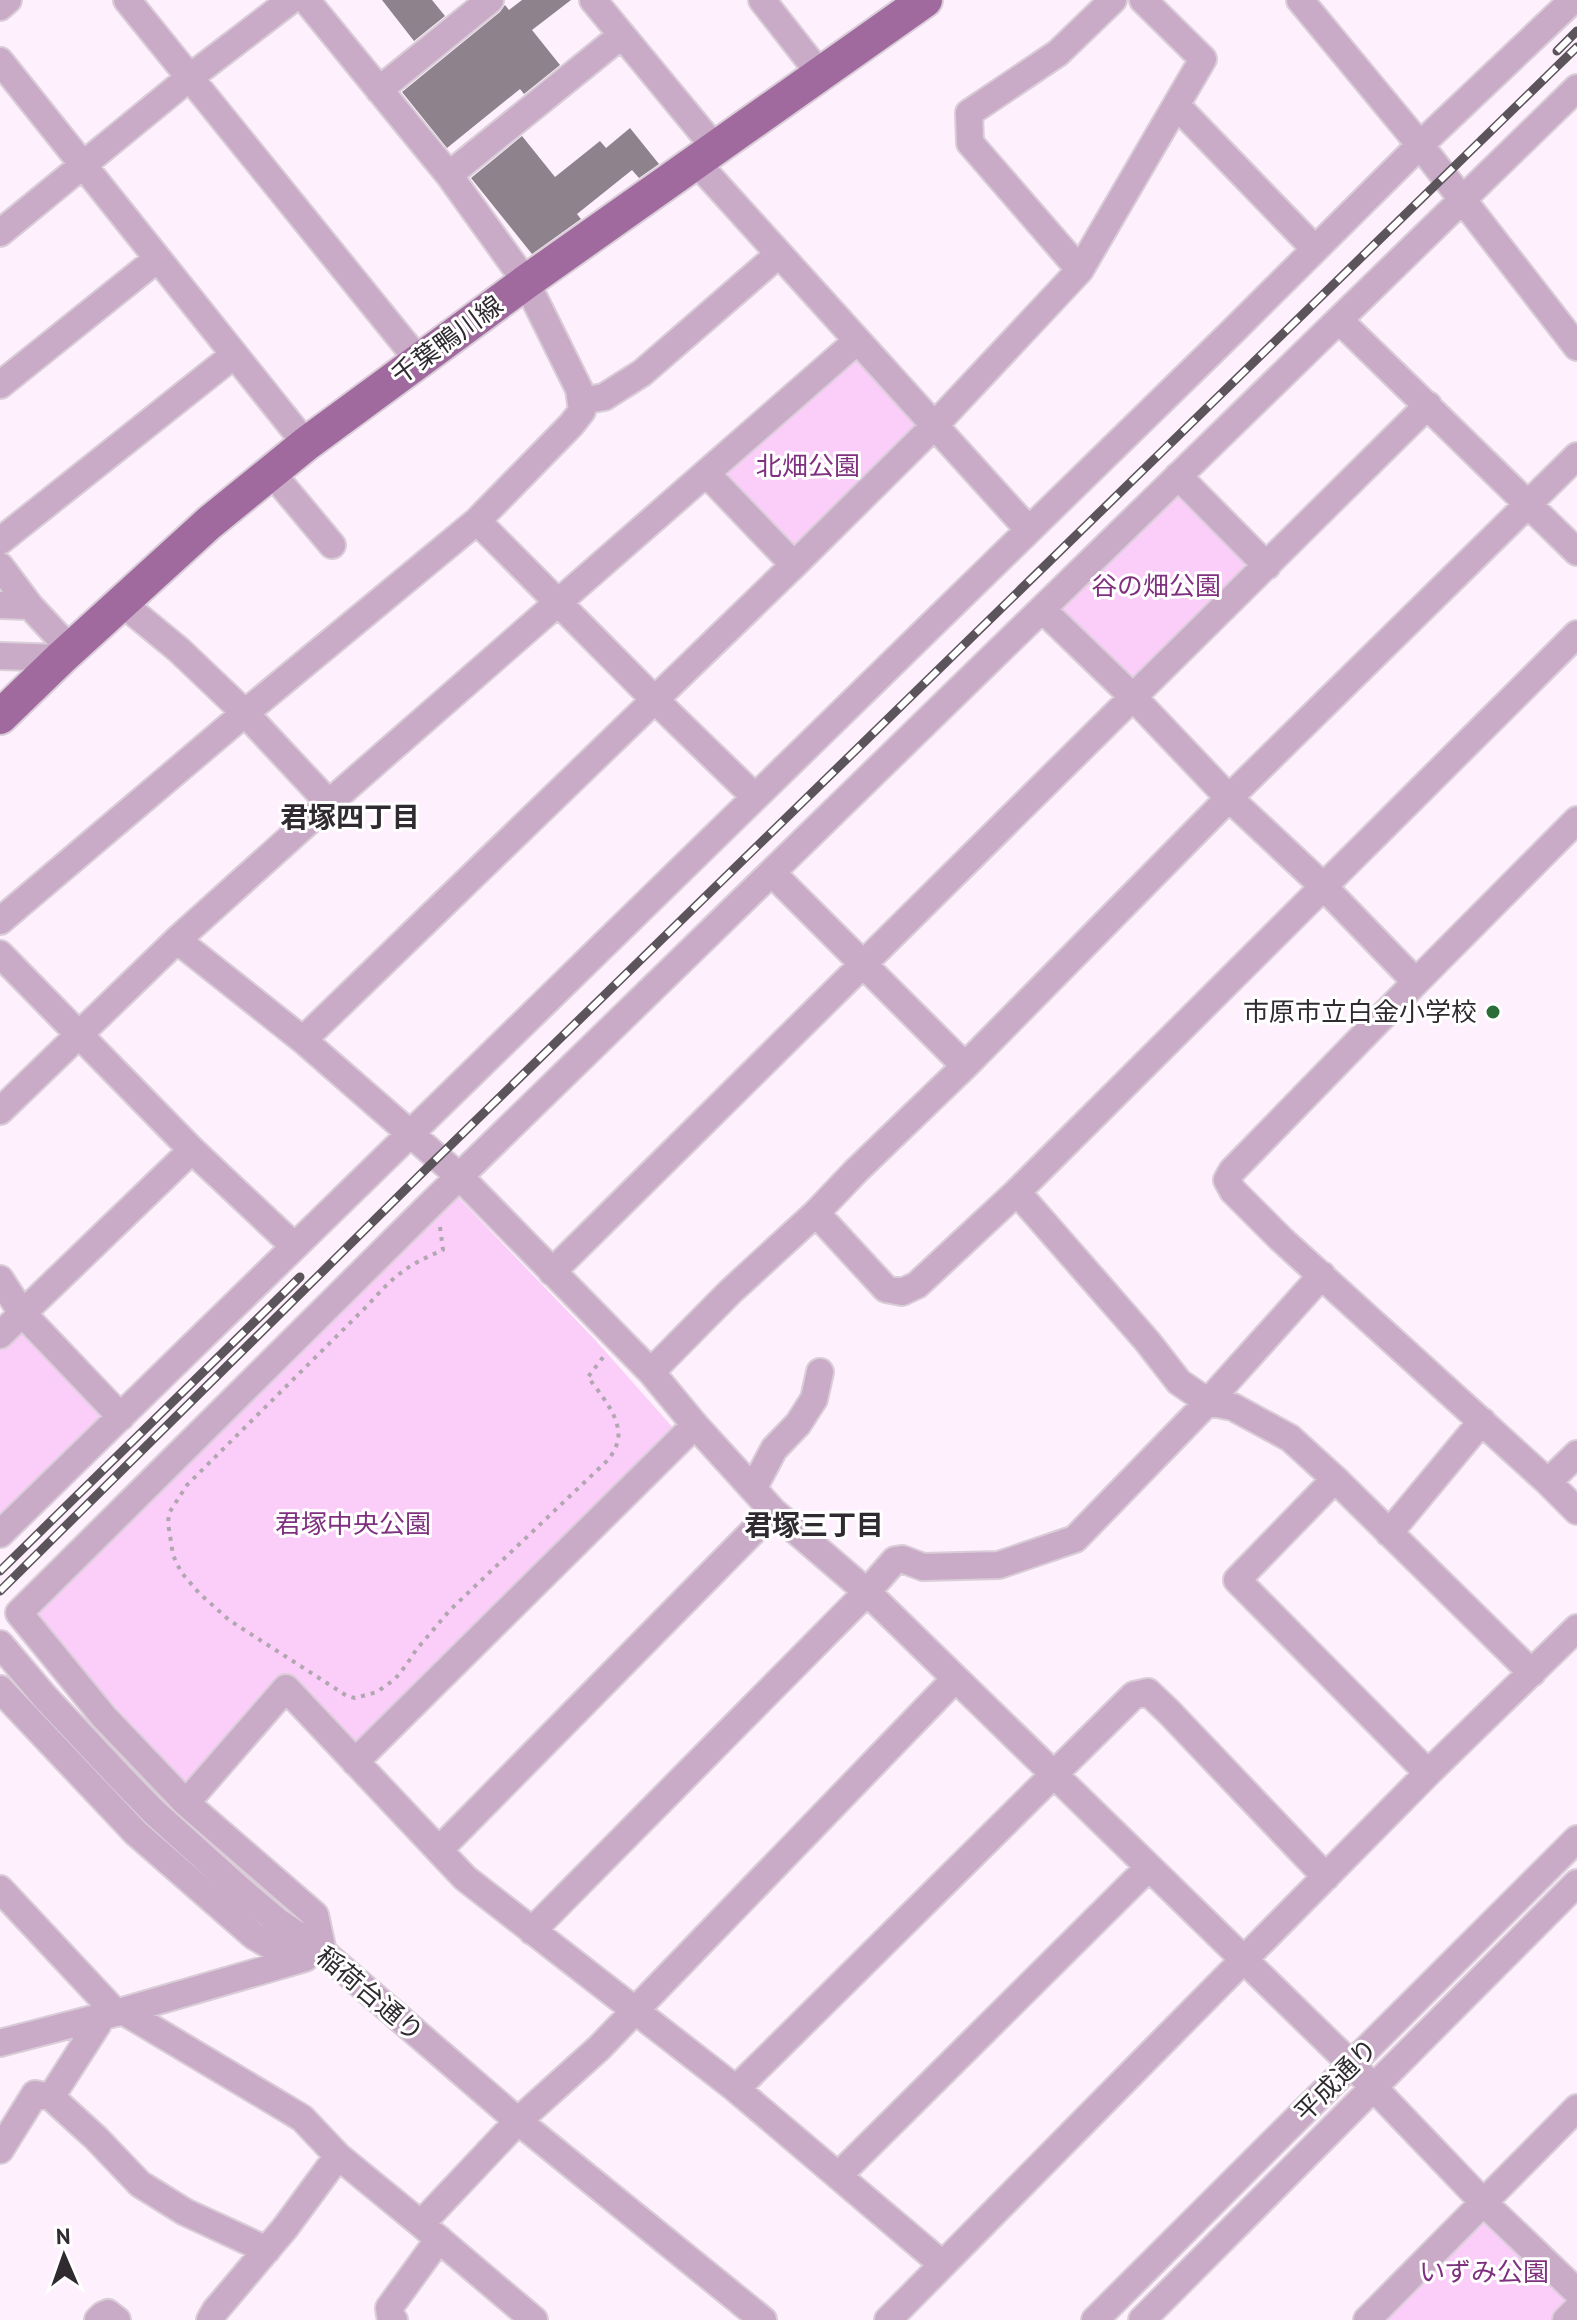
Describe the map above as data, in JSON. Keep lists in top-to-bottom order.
{
  "streets": {
    "main road": ["千葉鴨川線"],
    "street": ["稲荷台通り", "平成通り"]
  },
  "districts": ["君塚四丁目", "君塚三丁目"],
  "parks": [
    "北畑公園",
    "谷の畑公園",
    "君塚中央公園",
    "いずみ公園"
  ],
  "places": ["市原市立白金小学校"],
  "north": "top"
}
